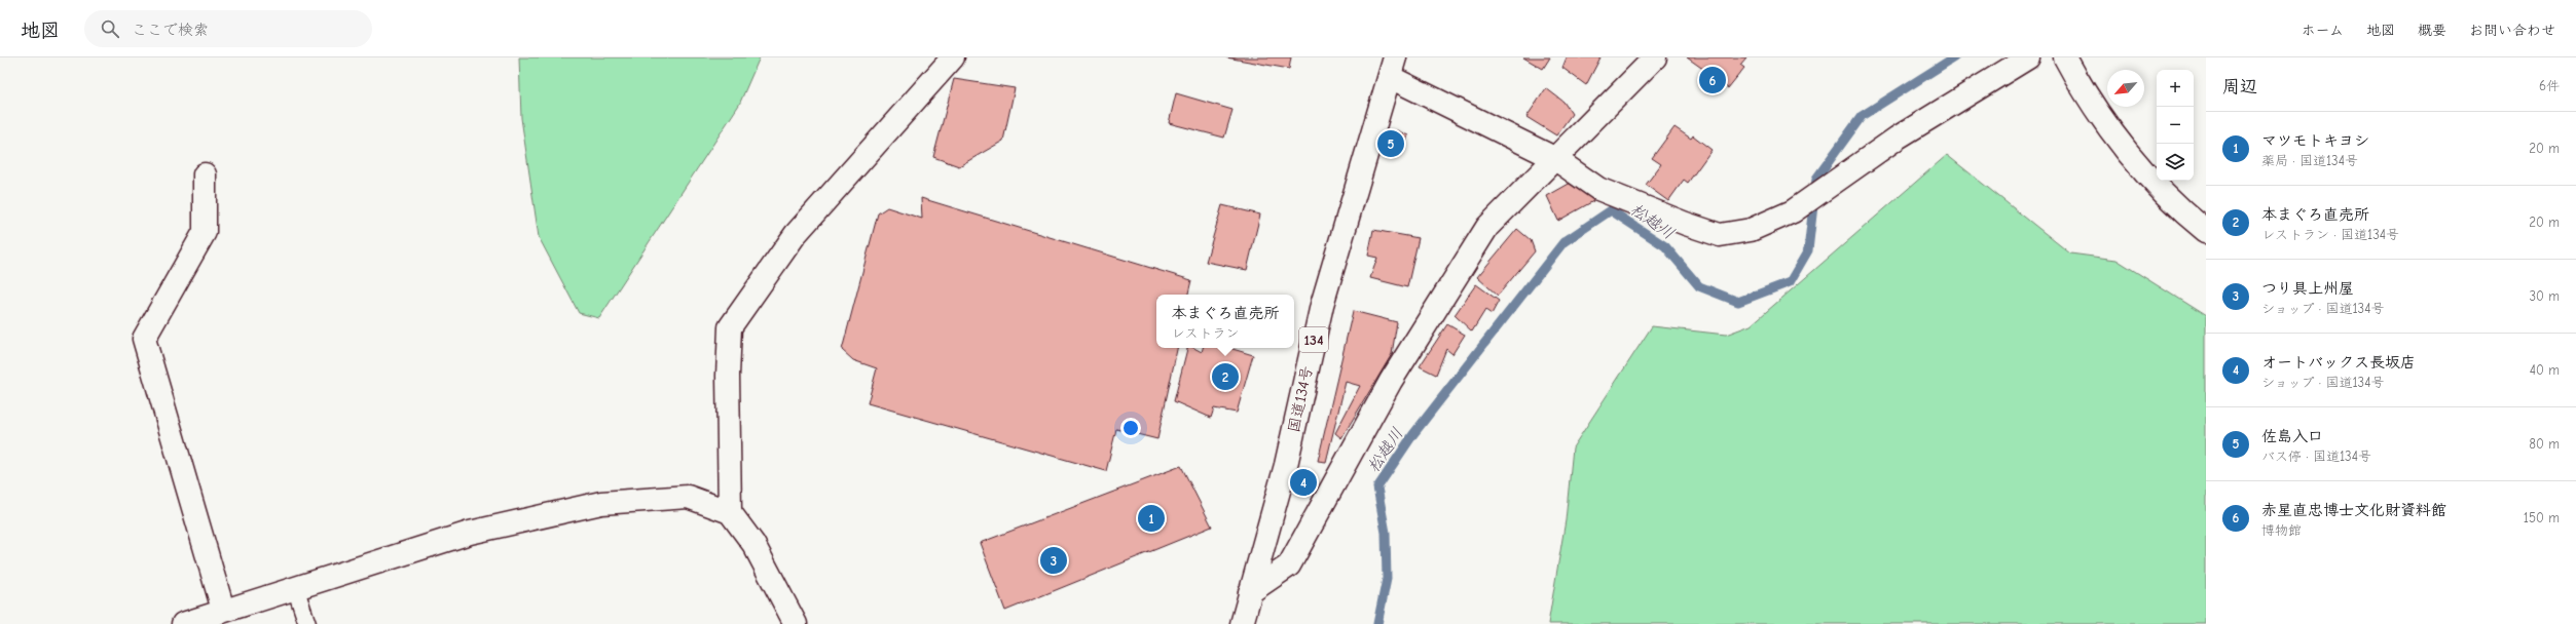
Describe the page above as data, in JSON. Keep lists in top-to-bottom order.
{
  "streets": {
    "main road": ["134", "国道134号"]
  },
  "water": ["松越川"],
  "north": "bottom left",
  "page": {
    "header": "地図",
    "search": "ここで検索",
    "nav": [
      "ホーム",
      "地図",
      "概要",
      "お問い合わせ"
    ],
    "heading": ["周辺", "6件"],
    "pins": [
      "6",
      "5",
      "2",
      "4",
      "1",
      "3"
    ],
    "map_buttons": ["+", "−"],
    "list": [
      {
        "mark": "1",
        "name": "マツモトキヨシ",
        "note": "薬局 · 国道134号",
        "value": "20 m"
      },
      {
        "mark": "2",
        "name": "本まぐろ直売所",
        "note": "レストラン · 国道134号",
        "value": "20 m"
      },
      {
        "mark": "3",
        "name": "つり具上州屋",
        "note": "ショップ · 国道134号",
        "value": "30 m"
      },
      {
        "mark": "4",
        "name": "オートバックス長坂店",
        "note": "ショップ · 国道134号",
        "value": "40 m"
      },
      {
        "mark": "5",
        "name": "佐島入口",
        "note": "バス停 · 国道134号",
        "value": "80 m"
      },
      {
        "mark": "6",
        "name": "赤星直忠博士文化財資料館",
        "note": "博物館",
        "value": "150 m"
      }
    ],
    "popup": ["本まぐろ直売所", "レストラン"]
  }
}
